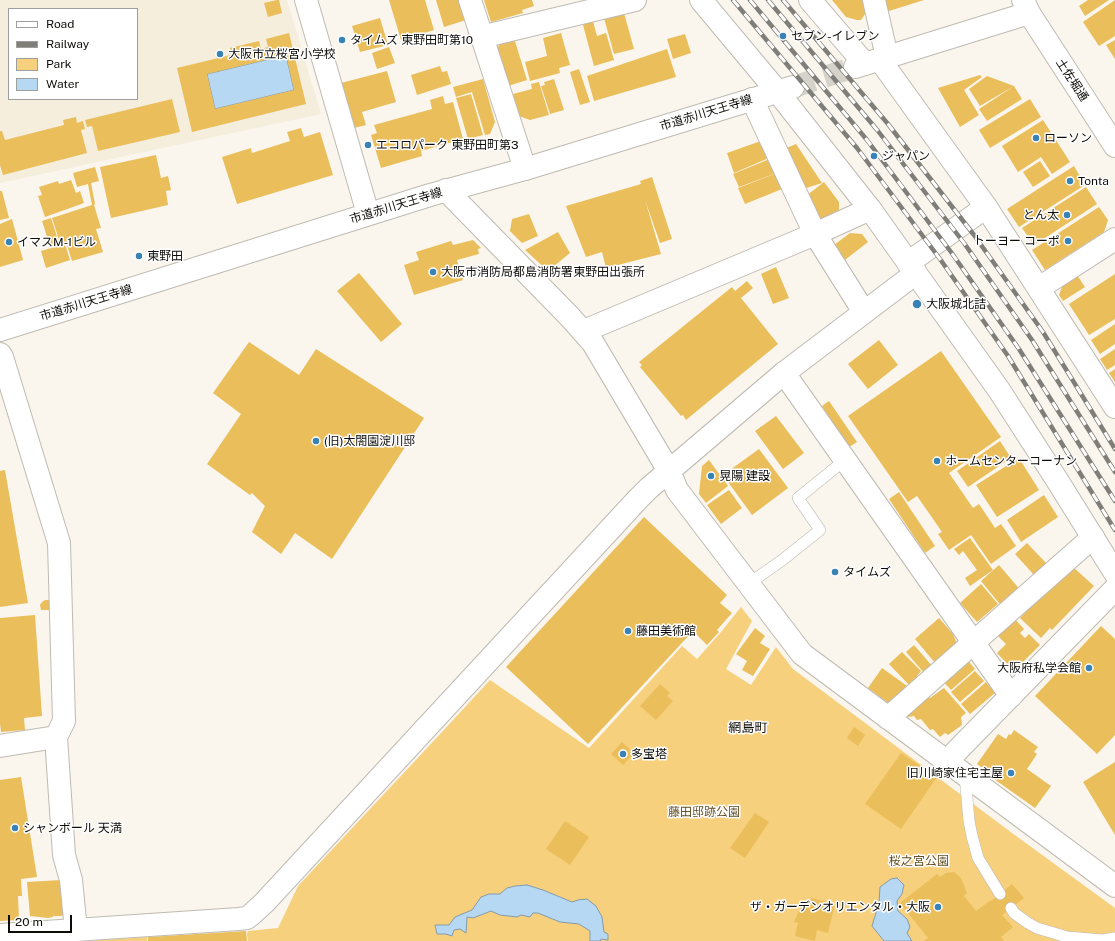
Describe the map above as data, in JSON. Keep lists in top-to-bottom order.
{
  "streets": {
    "street": ["土佐堀通", "市道赤川天王寺線"]
  },
  "districts": ["網島町"],
  "parks": ["藤田邸跡公園", "桜之宮公園"],
  "places": [
    "セブン-イレブン",
    "タイムズ 東野田町第10",
    "大阪市立桜宮小学校",
    "ローソン",
    "エコロパーク 東野田町第3",
    "ジャパン",
    "Tonta",
    "とん太",
    "トーヨー コーポ",
    "イマスM-1ビル",
    "東野田",
    "大阪市消防局都島消防署東野田出張所",
    "大阪城北詰",
    "(旧)太閤園淀川邸",
    "ホームセンターコーナン",
    "晃陽 建設",
    "タイムズ",
    "藤田美術館",
    "大阪府私学会館",
    "多宝塔",
    "旧川崎家住宅主屋",
    "シャンボール 天満",
    "ザ・ガーデンオリエンタル・大阪"
  ],
  "legend": [
    "Road",
    "Railway",
    "Park",
    "Water"
  ],
  "scale_bar": "20 m"
}
